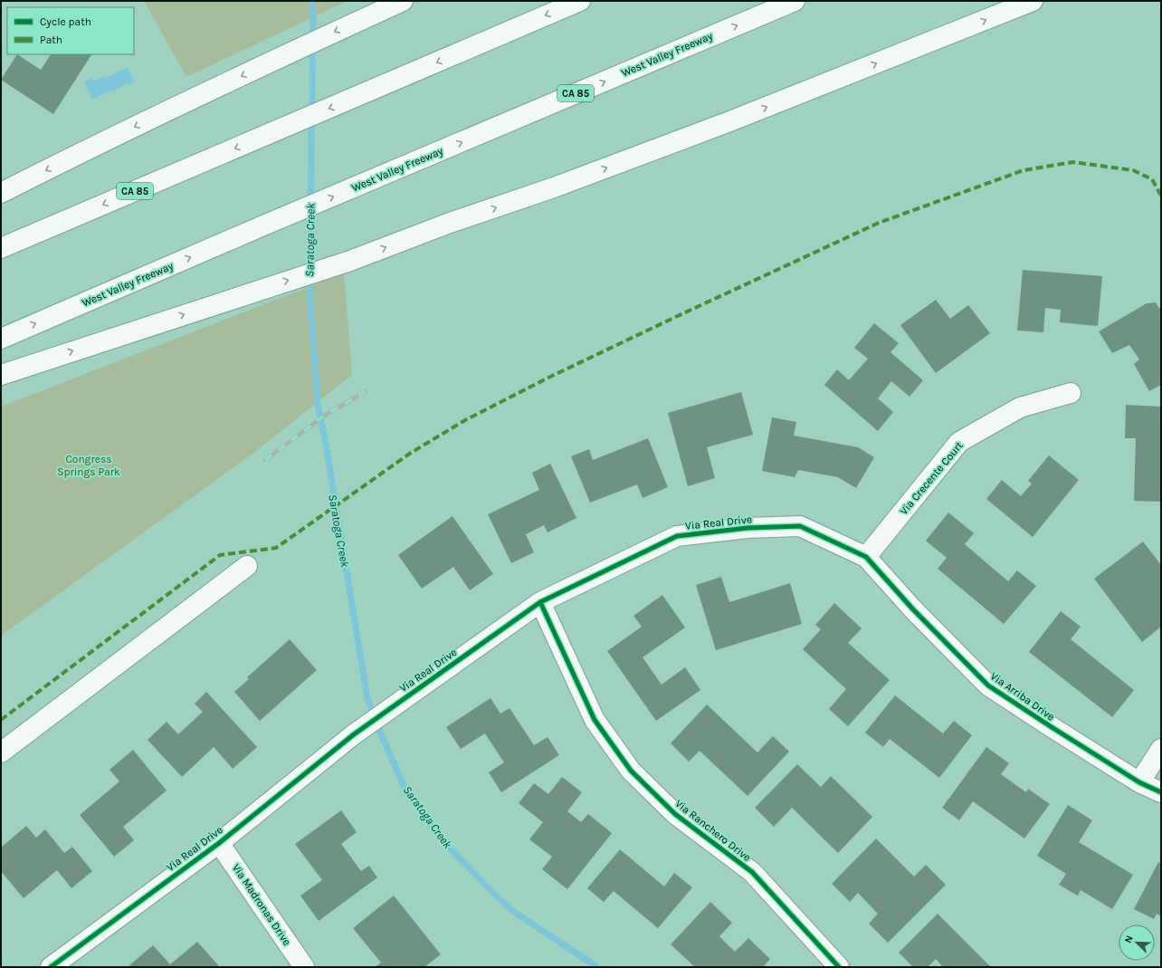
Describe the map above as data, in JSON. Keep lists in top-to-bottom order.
{
  "streets": {
    "main road": [
      "West Valley Freeway",
      "CA 85",
      "Via Crecente Court",
      "Via Real Drive",
      "Via Arriba Drive",
      "Via Ranchero Drive",
      "Via Madronas Drive"
    ]
  },
  "crossings": [
    ["Via Crecente Court", "Via Real Drive"],
    ["Via Crecente Court", "Via Arriba Drive"],
    ["Via Real Drive", "Via Arriba Drive"],
    ["Via Real Drive", "Via Ranchero Drive"],
    ["Via Real Drive", "Via Madronas Drive"]
  ],
  "water": ["Saratoga Creek"],
  "parks": ["Congress Springs Park"],
  "legend": ["Cycle path", "Path"],
  "north": "top left"
}
